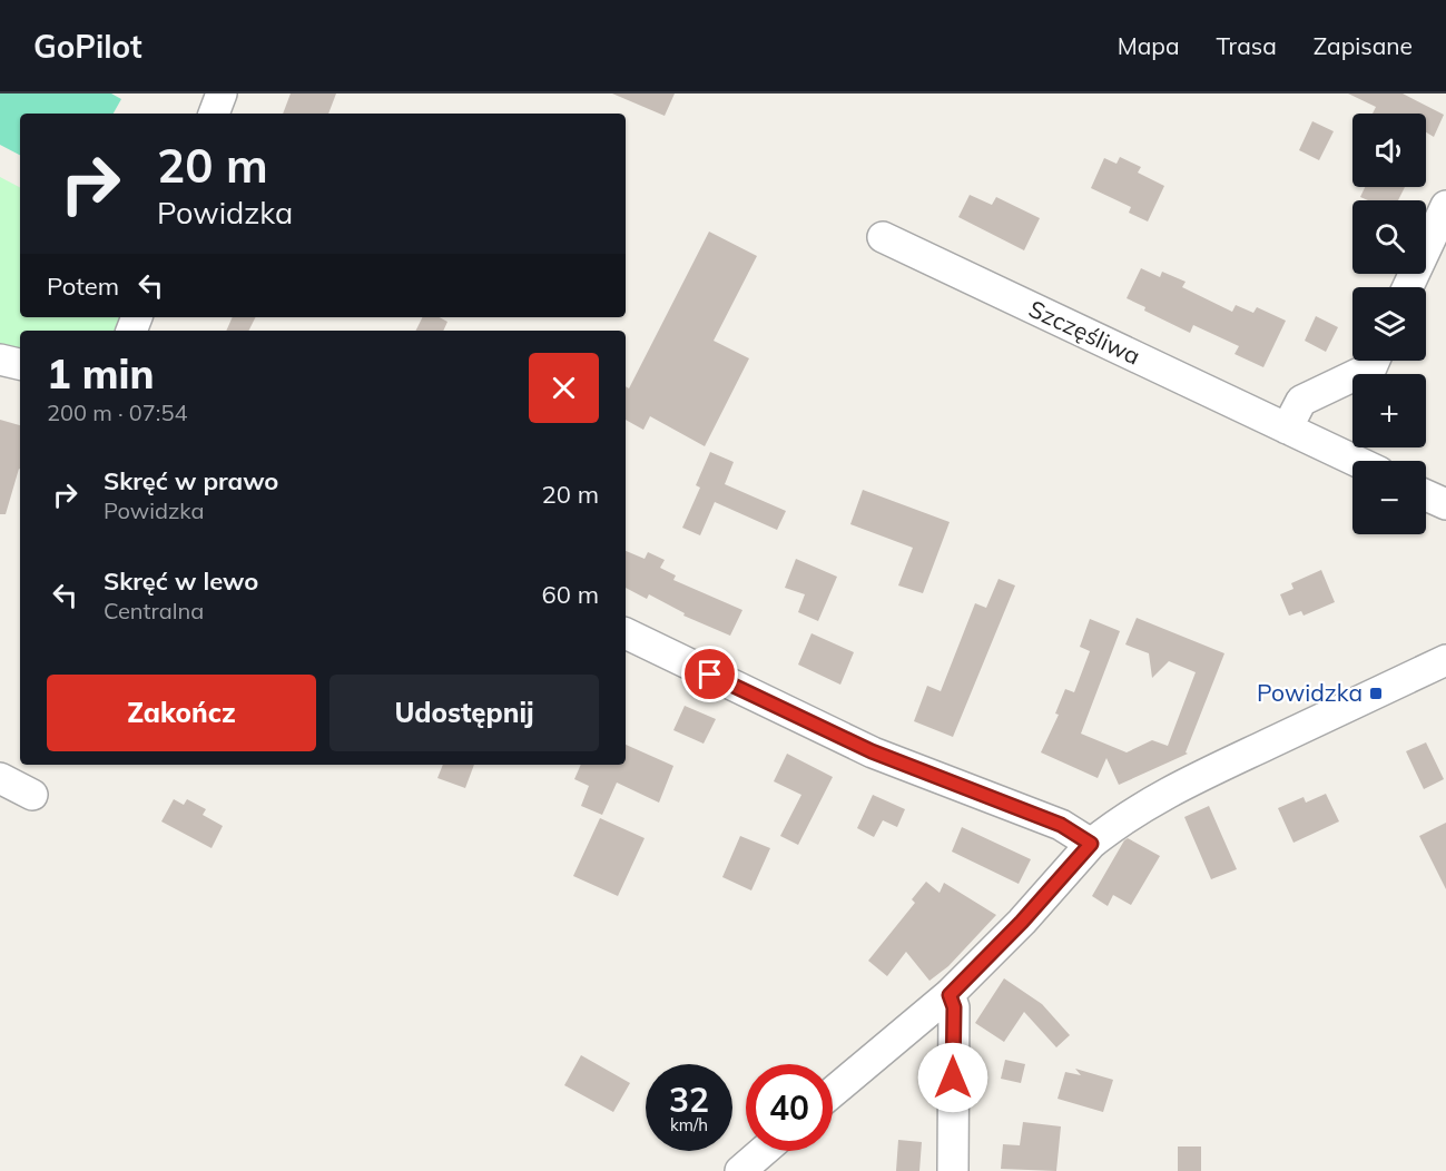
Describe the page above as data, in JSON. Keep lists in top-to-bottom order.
{
  "streets": {
    "street": ["Szczęśliwa"]
  },
  "places": {
    "transit": ["Powidzka"]
  },
  "page": {
    "header": "GoPilot",
    "nav": ["Mapa", "Trasa", "Zapisane"],
    "map_buttons": ["+", "−"],
    "turn": ["20 m", "Powidzka"],
    "then": "Potem",
    "heading": ["1 min", "200 m · 07:54"],
    "list": [
      {
        "name": "Skręć w prawo",
        "note": "Powidzka",
        "value": "20 m"
      },
      {
        "name": "Skręć w lewo",
        "note": "Centralna",
        "value": "60 m"
      }
    ],
    "buttons": ["Zakończ", "Udostępnij"],
    "speed": "32 km/h",
    "limit": "40"
  }
}
